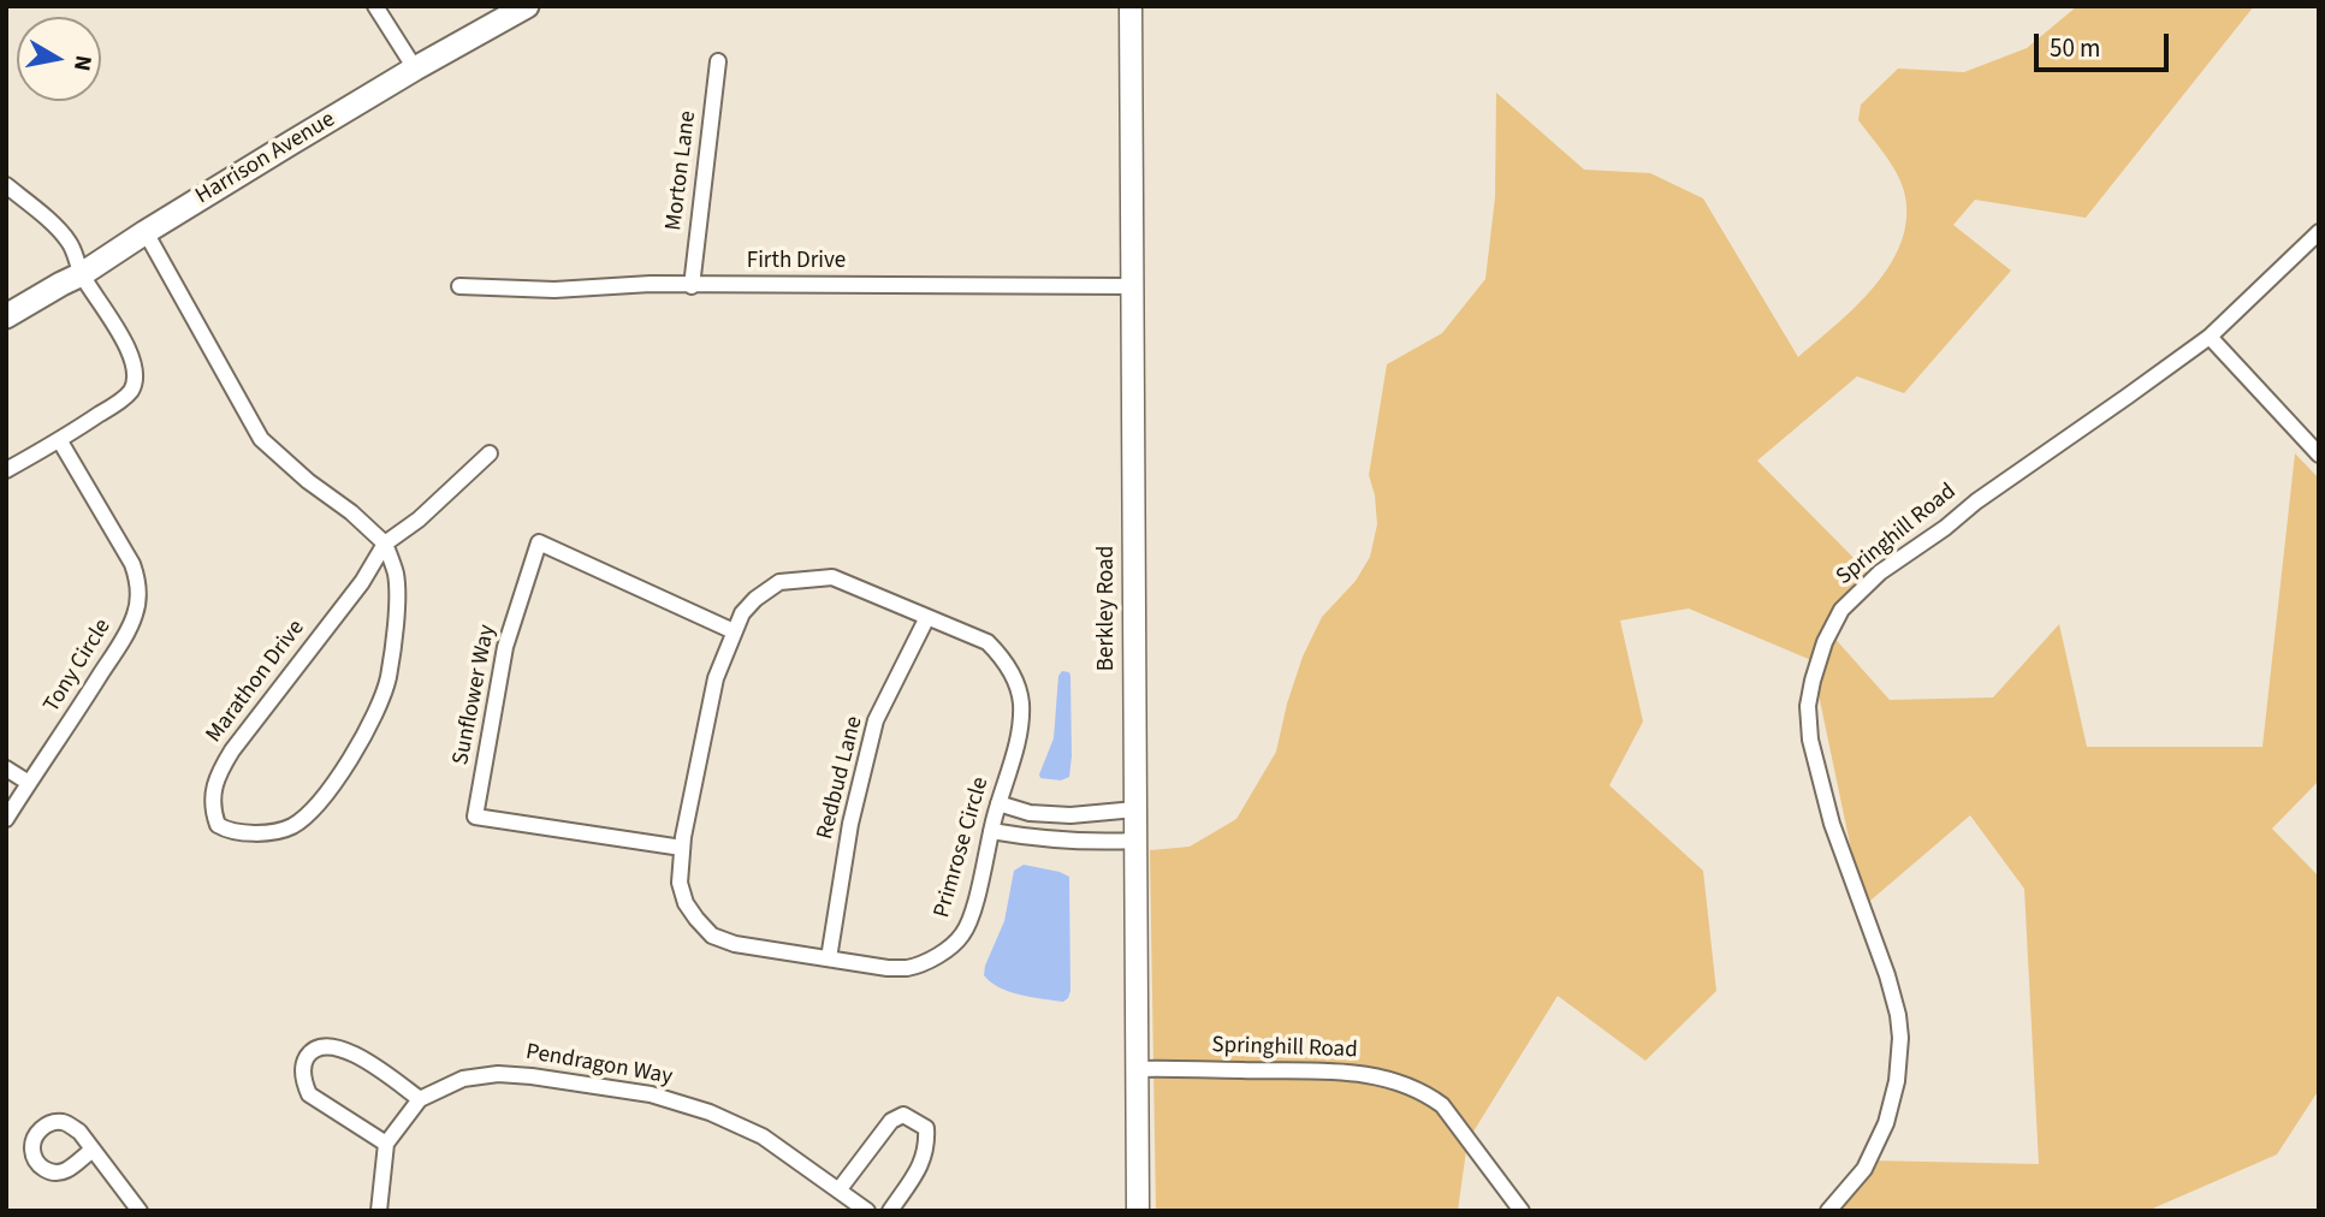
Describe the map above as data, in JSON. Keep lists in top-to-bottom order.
{
  "streets": {
    "main road": ["Harrison Avenue"],
    "street": [
      "Morton Lane",
      "Firth Drive",
      "Springhill Road",
      "Berkley Road",
      "Tony Circle",
      "Marathon Drive",
      "Sunflower Way",
      "Redbud Lane",
      "Primrose Circle",
      "Pendragon Way"
    ]
  },
  "crossings": [
    ["Morton Lane", "Firth Drive"],
    ["Firth Drive", "Berkley Road"],
    ["Springhill Road", "Berkley Road"],
    ["Sunflower Way", "Primrose Circle"],
    ["Redbud Lane", "Primrose Circle"]
  ],
  "scale_bar": "50 m",
  "north": "right"
}
